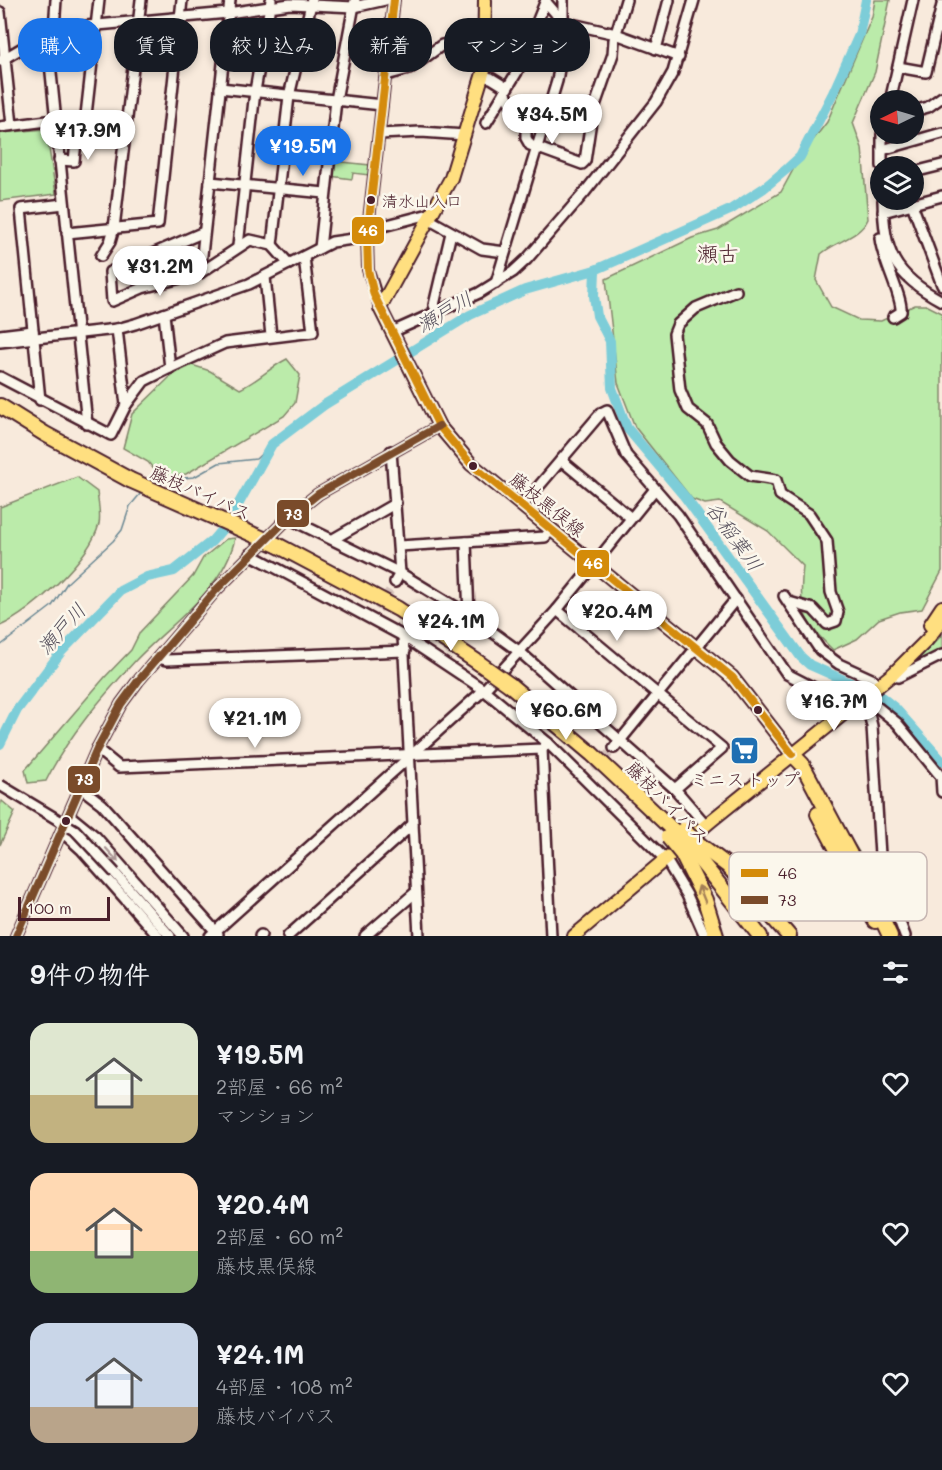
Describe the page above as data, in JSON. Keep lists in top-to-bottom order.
{
  "streets": {
    "highway": ["藤枝バイパス"],
    "main road": ["藤枝黒俣線"]
  },
  "districts": ["瀬古"],
  "water": ["瀬戸川", "谷稲葉川"],
  "places": {
    "other": ["清水山入口"],
    "supermarket": ["ミニストップ"]
  },
  "lines": ["transit line 46", "transit line 73"],
  "legend": ["46", "73"],
  "scale_bar": "100 m",
  "north": "left",
  "page": {
    "chip": [
      "購入",
      "賃貸",
      "絞り込み",
      "新着",
      "マンション"
    ],
    "price": [
      "¥34.5M",
      "¥17.9M",
      "¥19.5M",
      "¥31.2M",
      "¥20.4M",
      "¥24.1M",
      "¥16.7M",
      "¥60.6M",
      "¥21.1M"
    ],
    "scale": "100 m",
    "heading": "9件の物件",
    "list": [
      {
        "name": "¥19.5M",
        "note": "2部屋 · 66 m² · マンション"
      },
      {
        "name": "¥20.4M",
        "note": "2部屋 · 60 m² · 藤枝黒俣線"
      },
      {
        "name": "¥24.1M",
        "note": "4部屋 · 108 m² · 藤枝バイパス"
      }
    ]
  }
}
